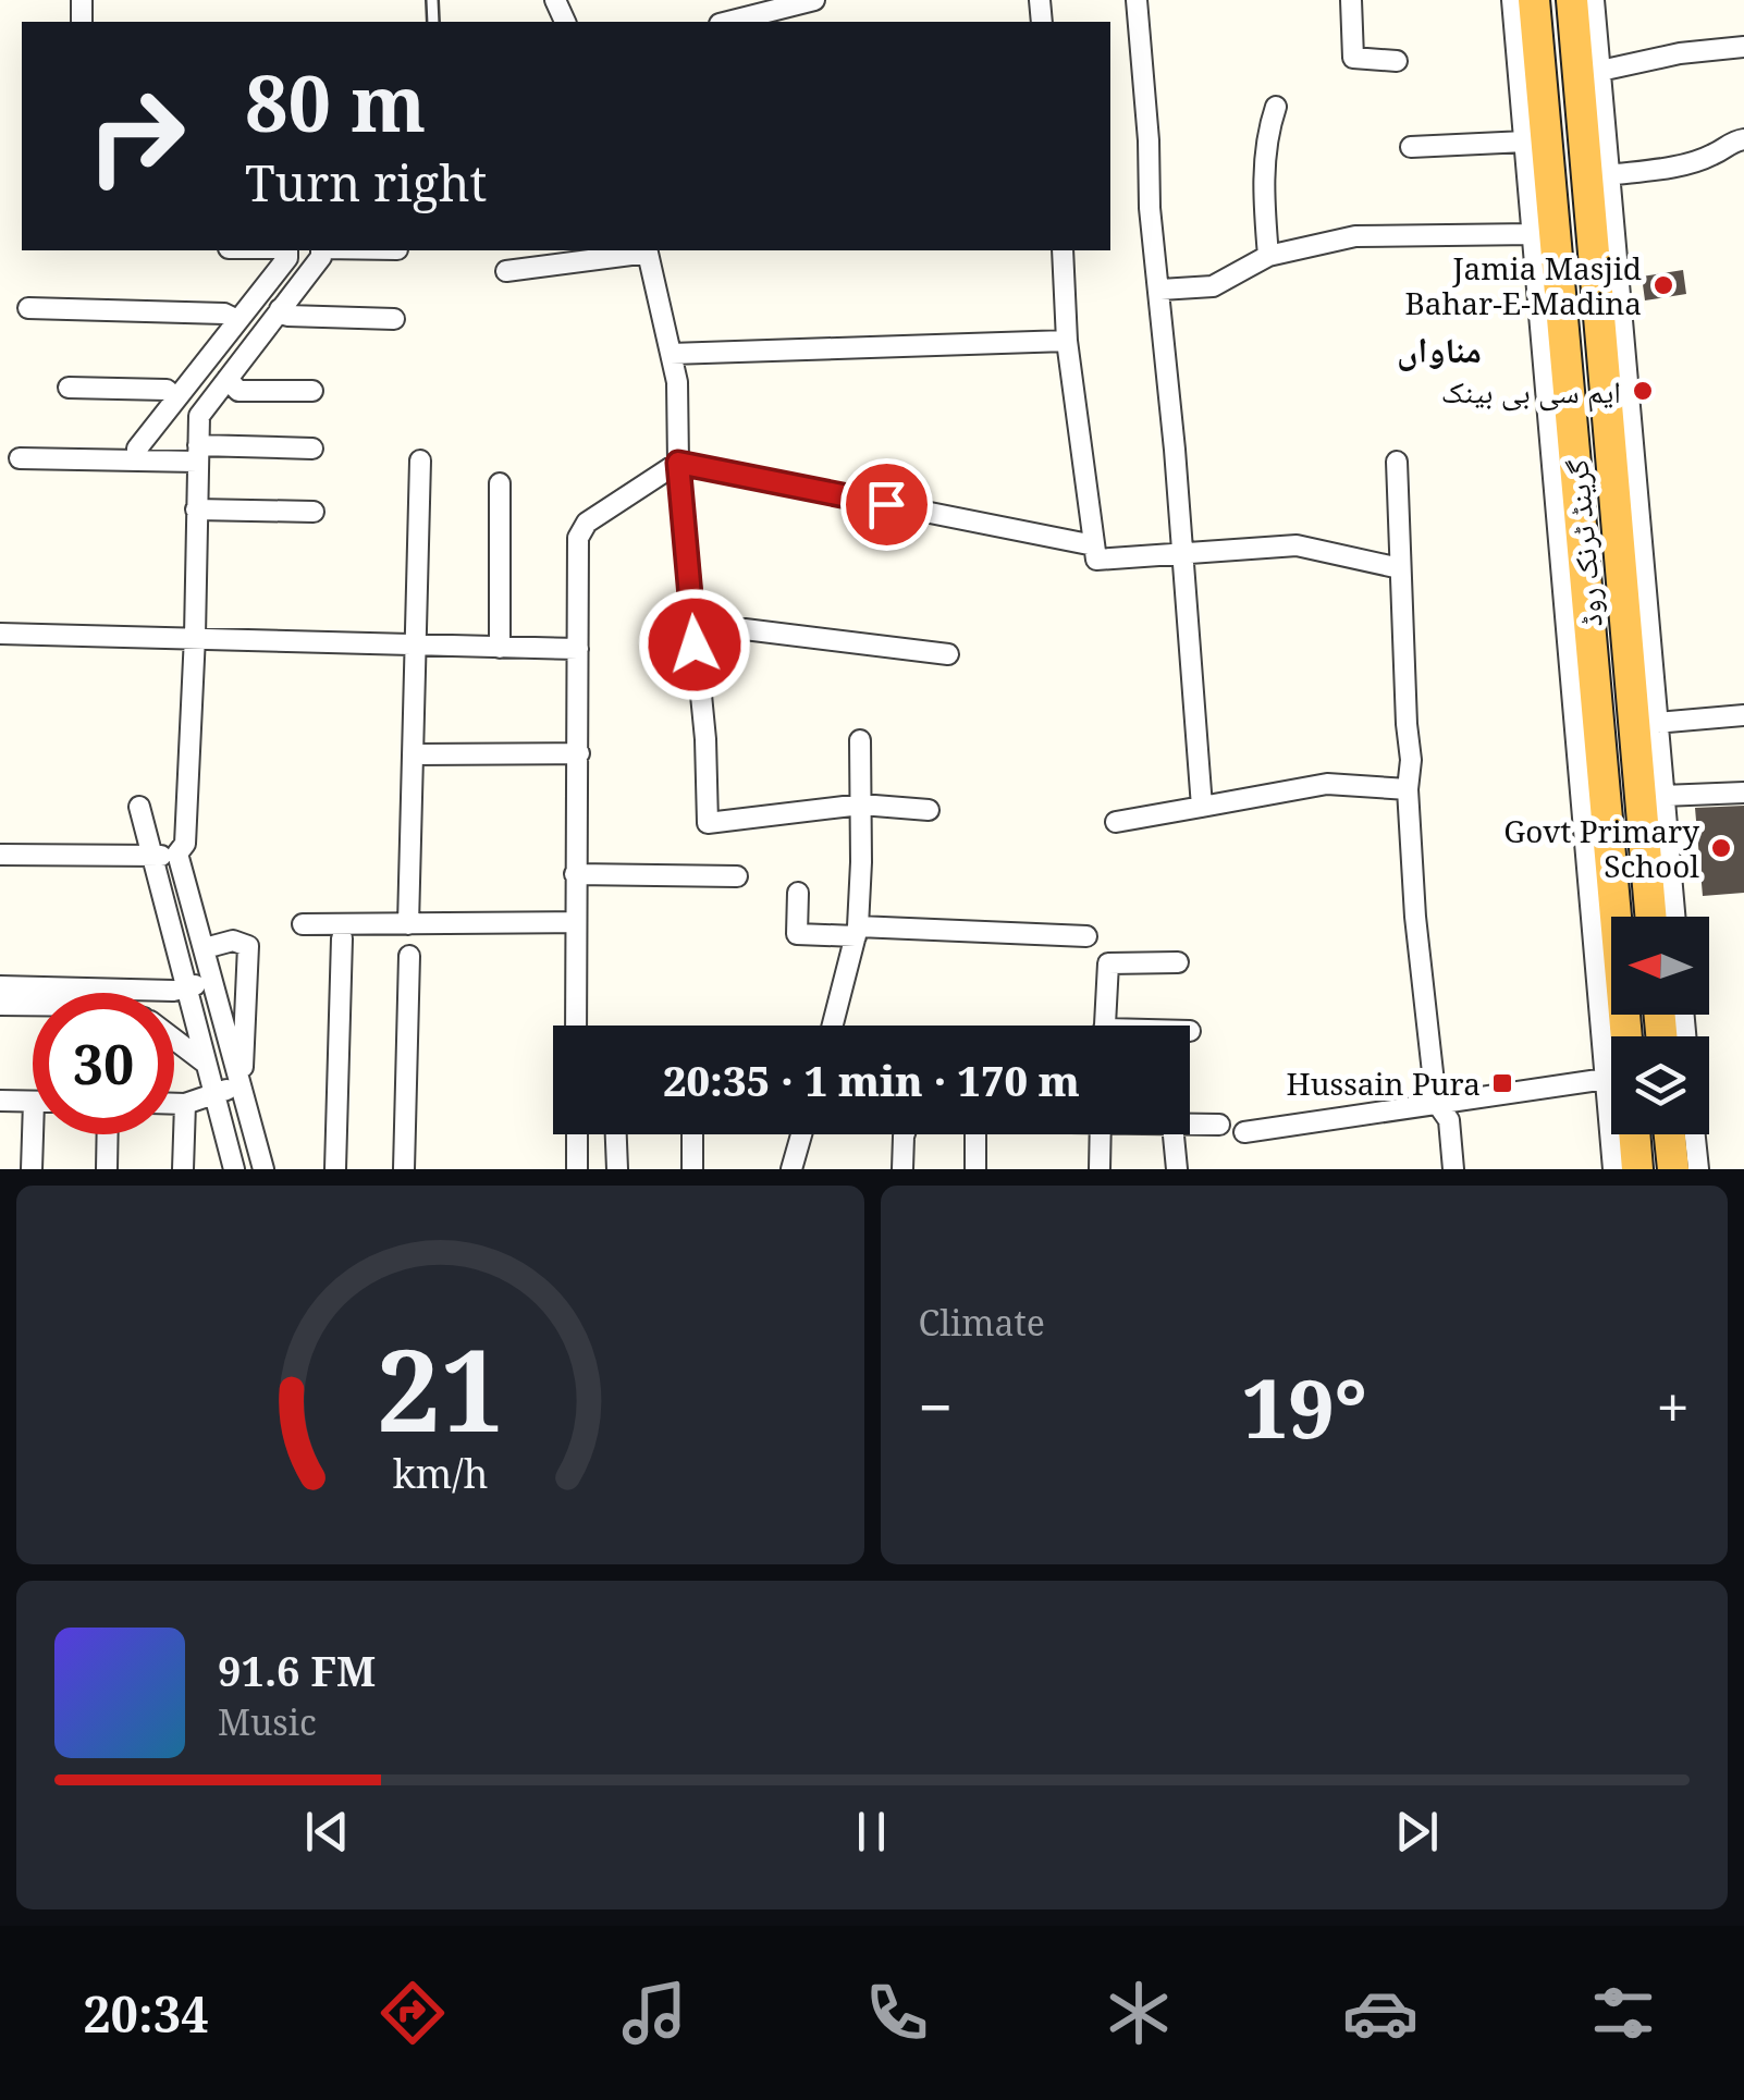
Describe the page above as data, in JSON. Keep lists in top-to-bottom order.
{
  "streets": {
    "highway": ["گرینڈ ٹرنک روڈ"]
  },
  "districts": ["مناواں"],
  "places": {
    "other": ["Jamia Masjid Bahar-E-Madina", "ایم سی بی بینک", "Govt Primary School"],
    "transit": ["Hussain Pura"]
  },
  "north": "left",
  "page": {
    "turn": ["80 m", "Turn right"],
    "limit": "30",
    "trip": "20:35 · 1 min · 170 m",
    "tile": "Climate",
    "heat": ["−", "19°", "+"],
    "song": ["91.6 FM", "Music"],
    "tabs": "20:34",
    "gauge": ["21", "km/h"]
  }
}
